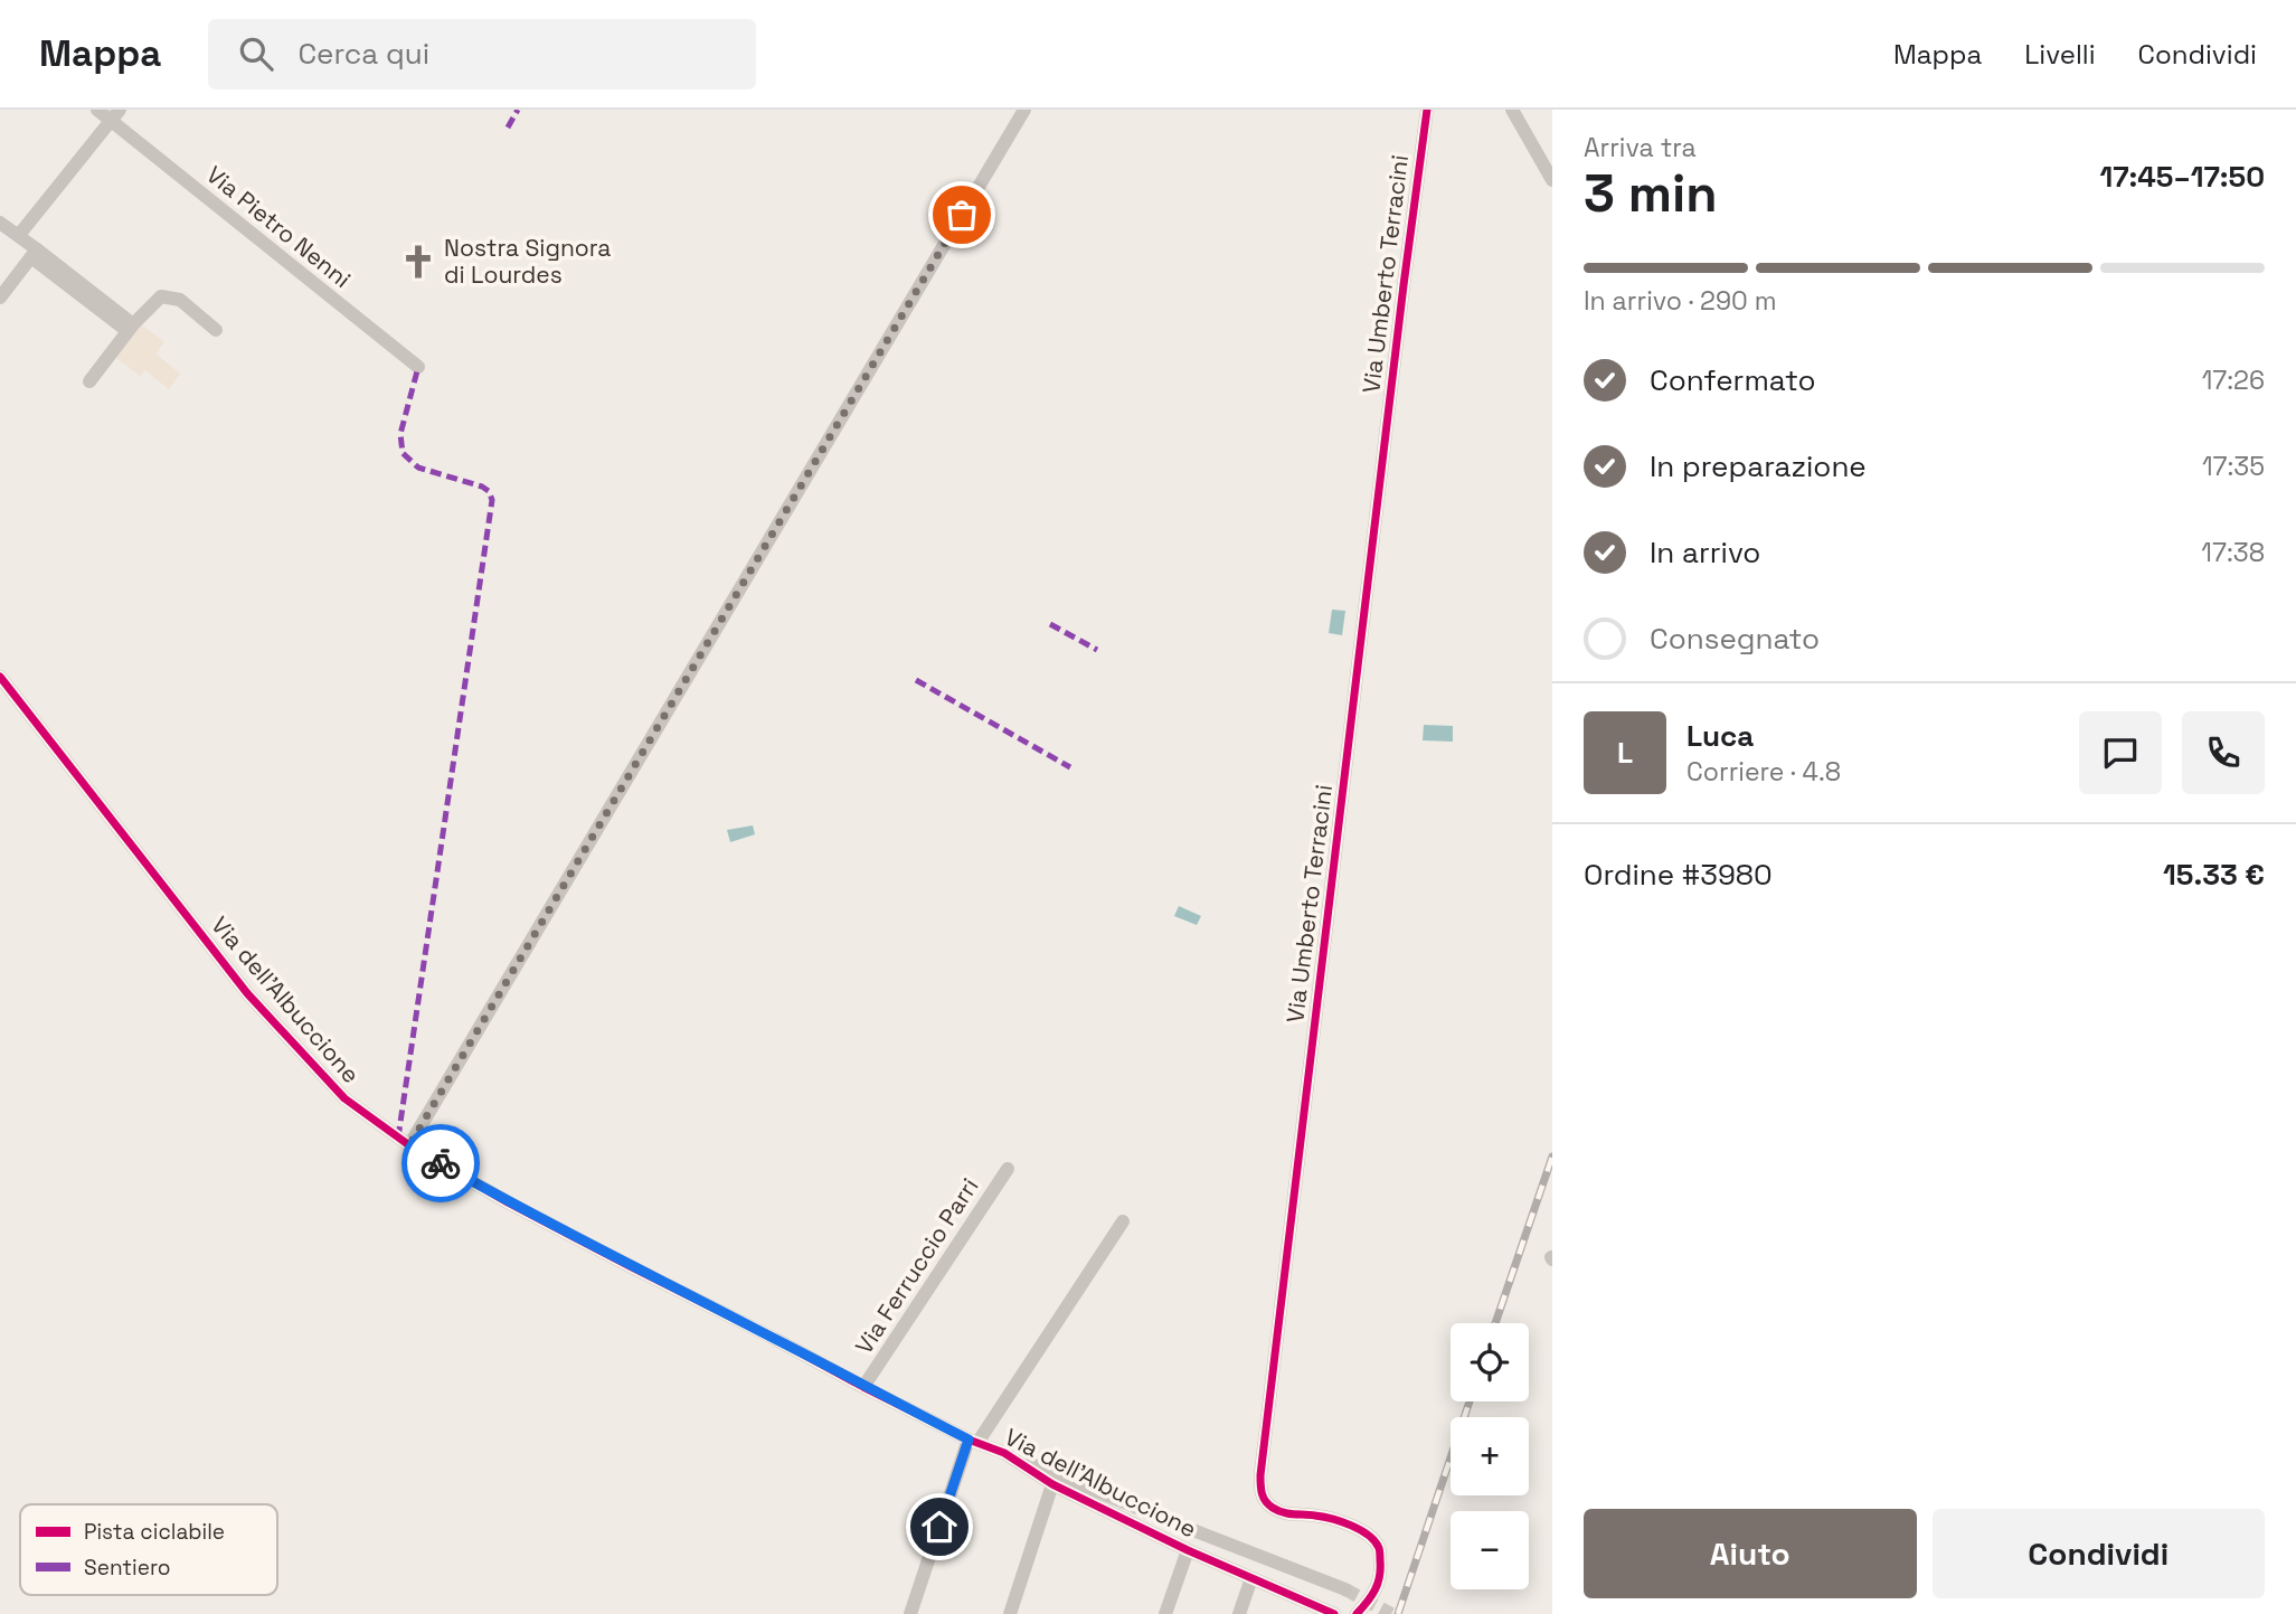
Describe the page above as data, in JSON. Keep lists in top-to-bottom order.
{
  "streets": {
    "street": [
      "Via Pietro Nenni",
      "Via Umberto Terracini",
      "Via dell'Albuccione",
      "Via Ferruccio Parri"
    ]
  },
  "crossings": [
    ["Via dell'Albuccione", "Via Ferruccio Parri"]
  ],
  "places": {
    "church": ["Nostra Signora di Lourdes"]
  },
  "legend": ["Pista ciclabile", "Sentiero"],
  "page": {
    "header": "Mappa",
    "search": "Cerca qui",
    "nav": ["Mappa", "Livelli", "Condividi"],
    "heading": ["3 min", "Arriva tra", "17:45–17:50"],
    "panel": [
      "Luca",
      "Corriere · 4.8",
      "Ordine #3980",
      "15.33 €"
    ],
    "bar": "In arrivo · 290 m",
    "list": [
      ["Confermato", "17:26"],
      ["In preparazione", "17:35"],
      ["In arrivo", "17:38"],
      "Consegnato"
    ],
    "round": "L",
    "map_buttons": ["+", "−"],
    "buttons": ["Aiuto", "Condividi"]
  }
}
